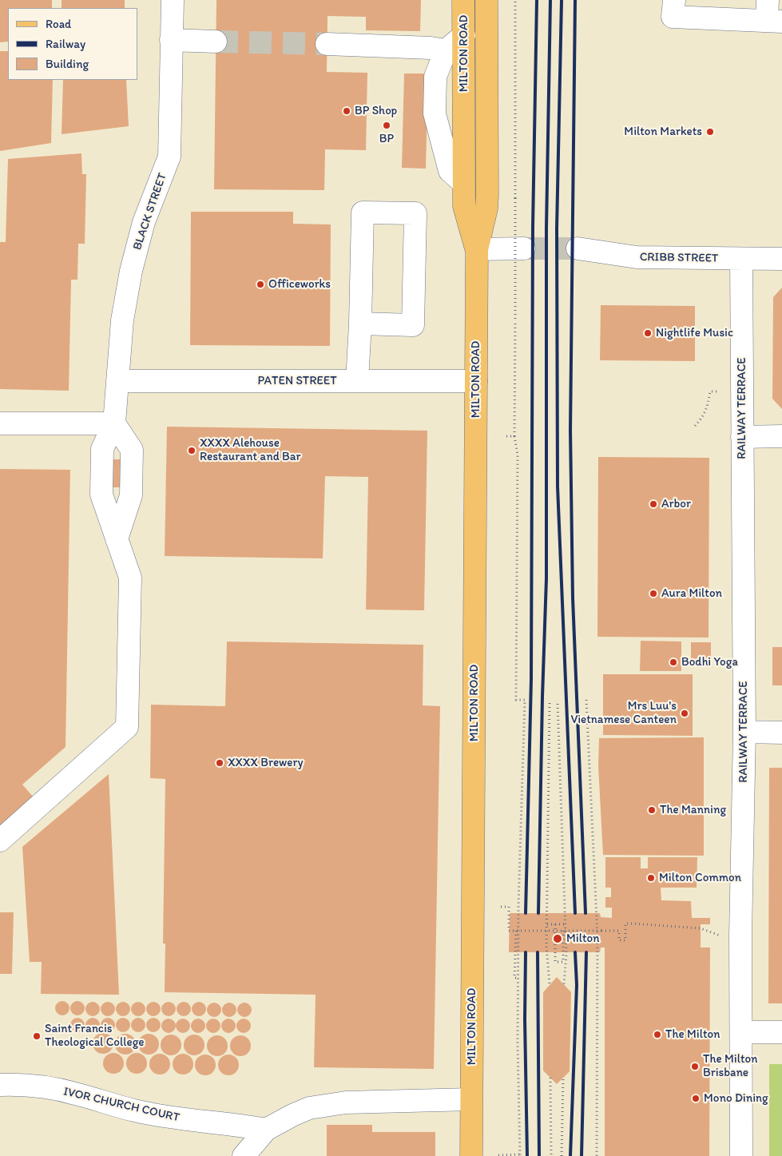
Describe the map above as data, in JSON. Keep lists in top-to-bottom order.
{
  "streets": {
    "main road": ["MILTON ROAD"],
    "street": [
      "BLACK STREET",
      "CRIBB STREET",
      "PATEN STREET",
      "RAILWAY TERRACE",
      "IVOR CHURCH COURT"
    ]
  },
  "crossings": [
    ["MILTON ROAD", "PATEN STREET"],
    ["BLACK STREET", "PATEN STREET"],
    ["CRIBB STREET", "RAILWAY TERRACE"]
  ],
  "places": [
    "BP Shop",
    "BP",
    "Milton Markets",
    "Officeworks",
    "Nightlife Music",
    "XXXX Alehouse Restaurant and Bar",
    "Arbor",
    "Aura Milton",
    "Bodhi Yoga",
    "Mrs Luu's Vietnamese Canteen",
    "XXXX Brewery",
    "The Manning",
    "Milton Common",
    "Milton",
    "The Milton",
    "Saint Francis Theological College",
    "The Milton Brisbane",
    "Mono Dining"
  ],
  "legend": ["Road", "Railway", "Building"]
}
